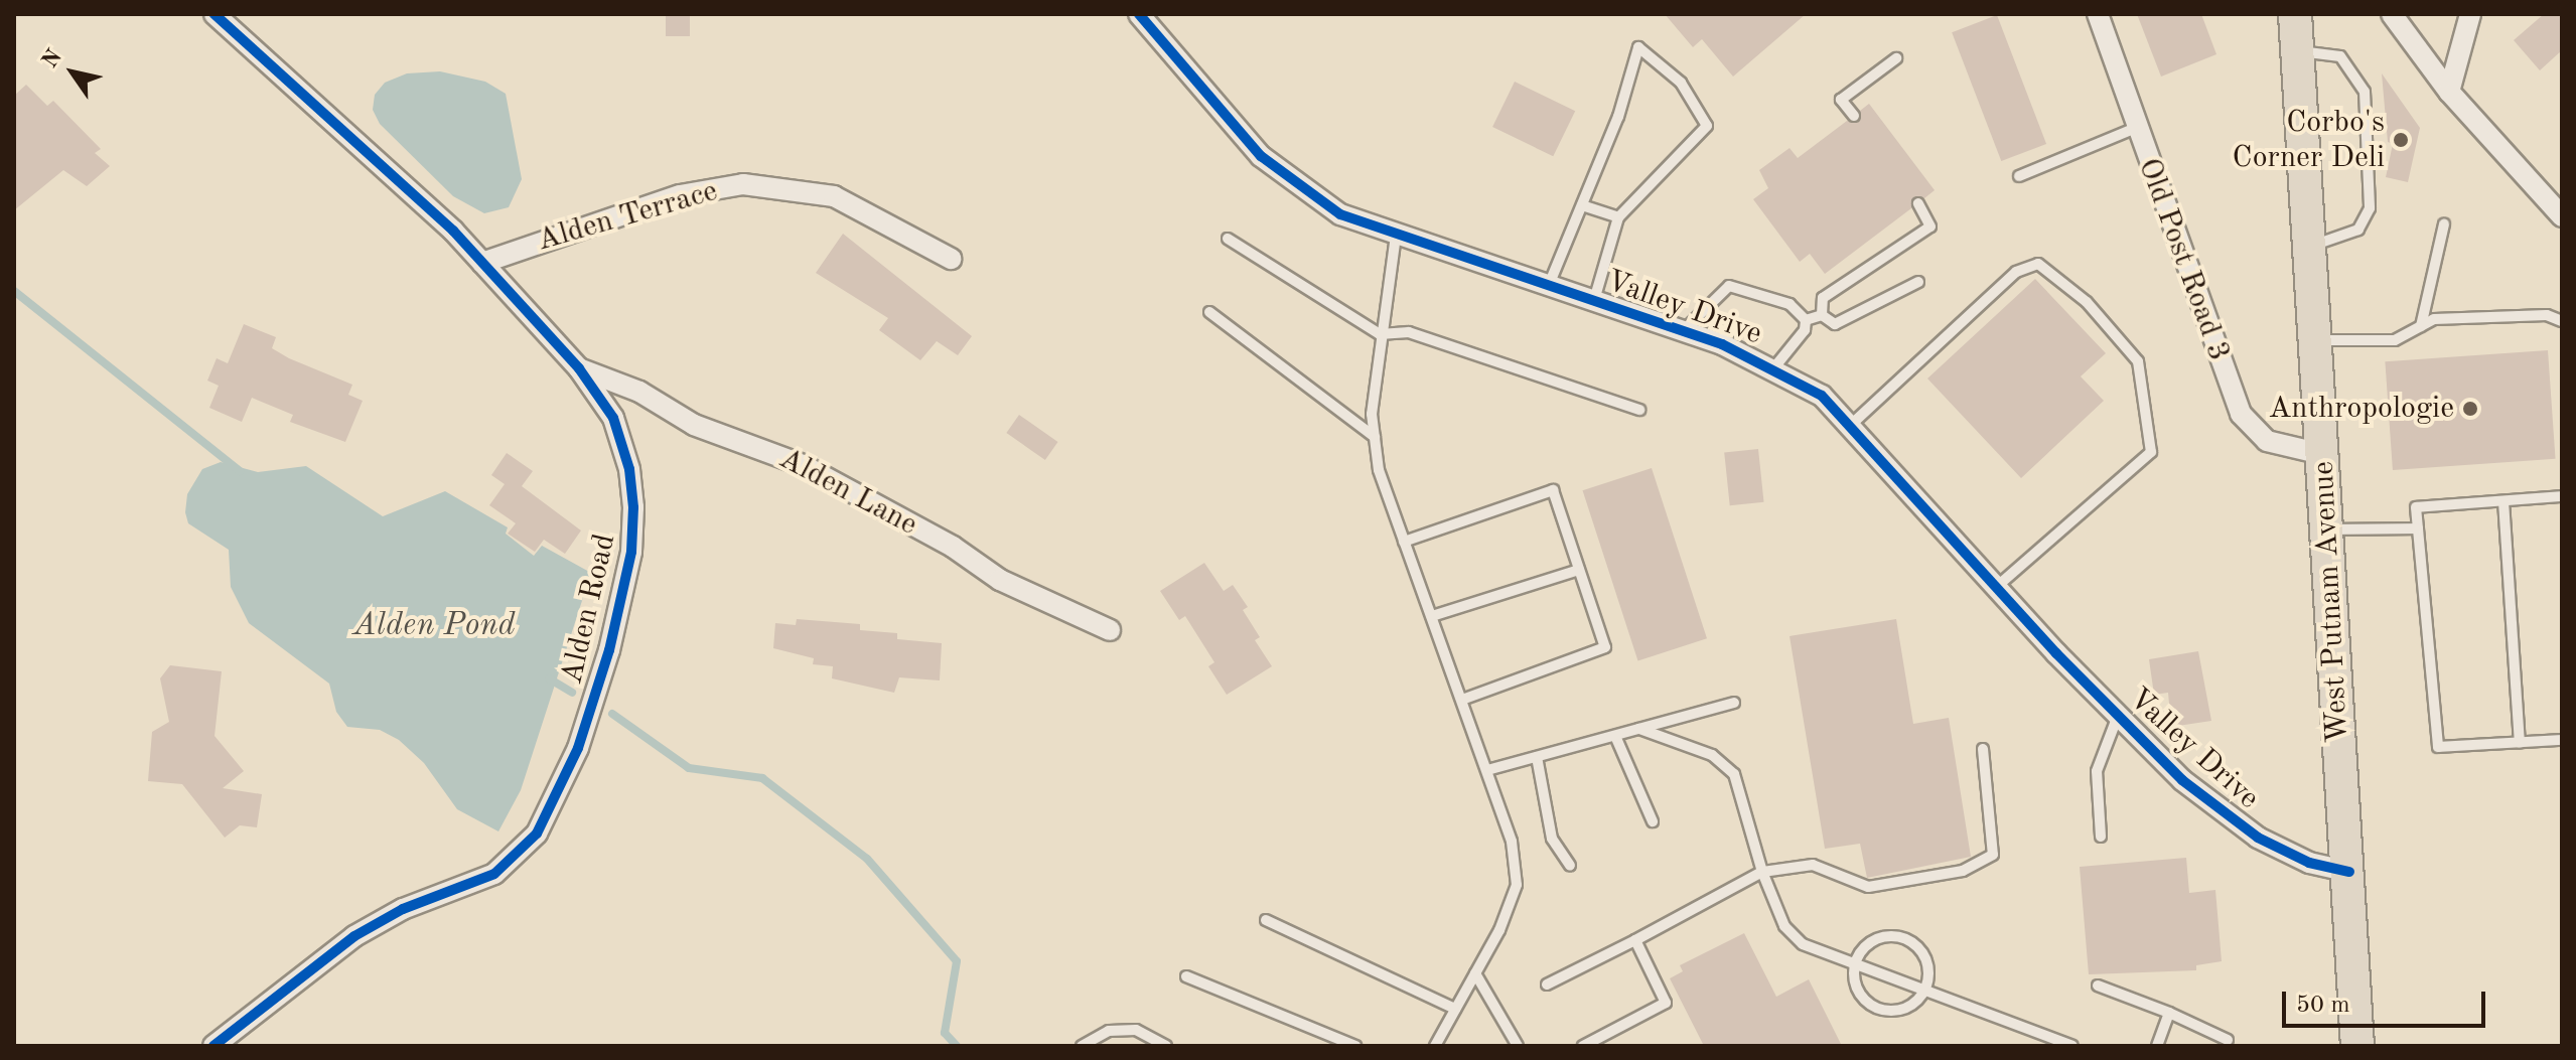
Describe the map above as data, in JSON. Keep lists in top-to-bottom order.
{
  "streets": {
    "main road": ["West Putnam Avenue"],
    "street": [
      "Alden Terrace",
      "Old Post Road 3",
      "Valley Drive",
      "Alden Lane",
      "Alden Road"
    ]
  },
  "crossings": [
    ["Alden Terrace", "Alden Road"],
    ["Old Post Road 3", "West Putnam Avenue"],
    ["Valley Drive", "West Putnam Avenue"],
    ["Alden Lane", "Alden Road"]
  ],
  "water": ["Alden Pond"],
  "places": ["Corbo's Corner Deli", "Anthropologie"],
  "scale_bar": "50 m",
  "north": "top left"
}
